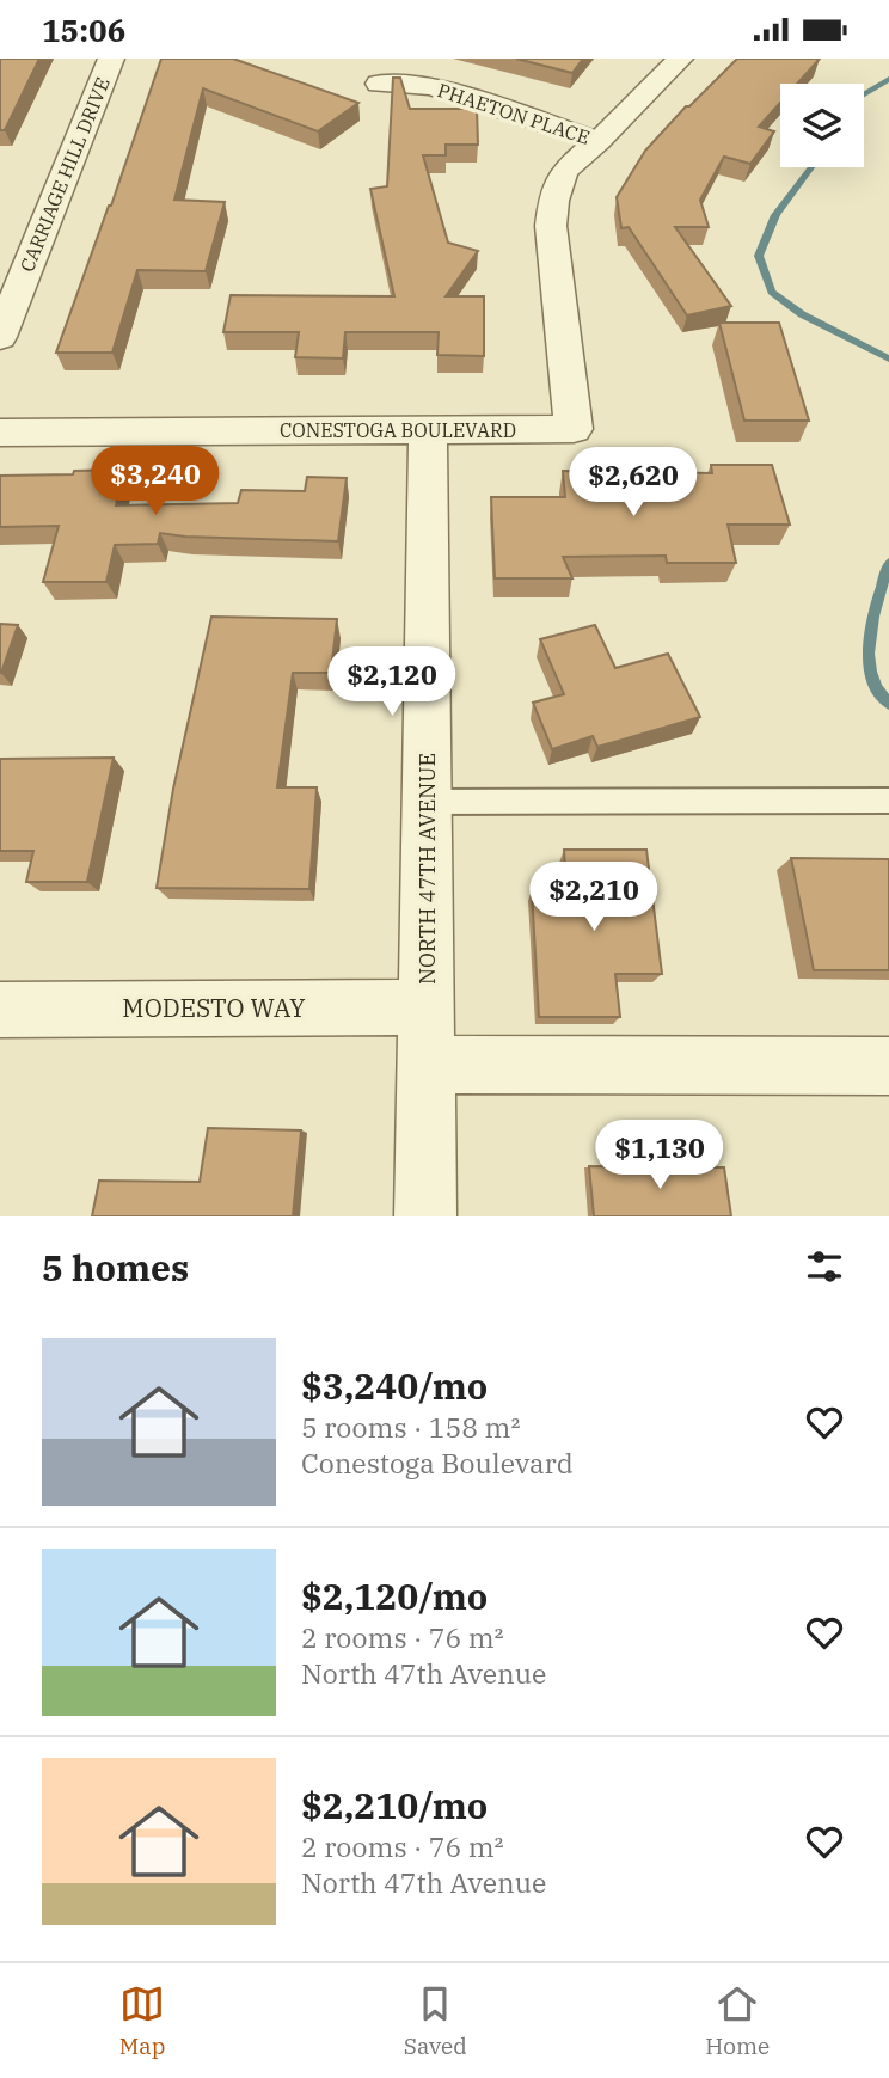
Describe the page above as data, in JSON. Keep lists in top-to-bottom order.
{
  "streets": {
    "street": [
      "PHAETON PLACE",
      "CARRIAGE HILL DRIVE",
      "CONESTOGA BOULEVARD",
      "NORTH 47TH AVENUE",
      "MODESTO WAY"
    ]
  },
  "crossings": [
    ["PHAETON PLACE", "CONESTOGA BOULEVARD"],
    ["CONESTOGA BOULEVARD", "NORTH 47TH AVENUE"],
    ["NORTH 47TH AVENUE", "MODESTO WAY"]
  ],
  "page": {
    "status": "15:06",
    "price": [
      "$3,240",
      "$2,620",
      "$2,120",
      "$2,210",
      "$1,130"
    ],
    "heading": "5 homes",
    "list": [
      {
        "name": "$3,240/mo",
        "note": "5 rooms · 158 m² · Conestoga Boulevard"
      },
      {
        "name": "$2,120/mo",
        "note": "2 rooms · 76 m² · North 47th Avenue"
      },
      {
        "name": "$2,210/mo",
        "note": "2 rooms · 76 m² · North 47th Avenue"
      }
    ],
    "tabs": ["Map", "Saved", "Home"]
  }
}
